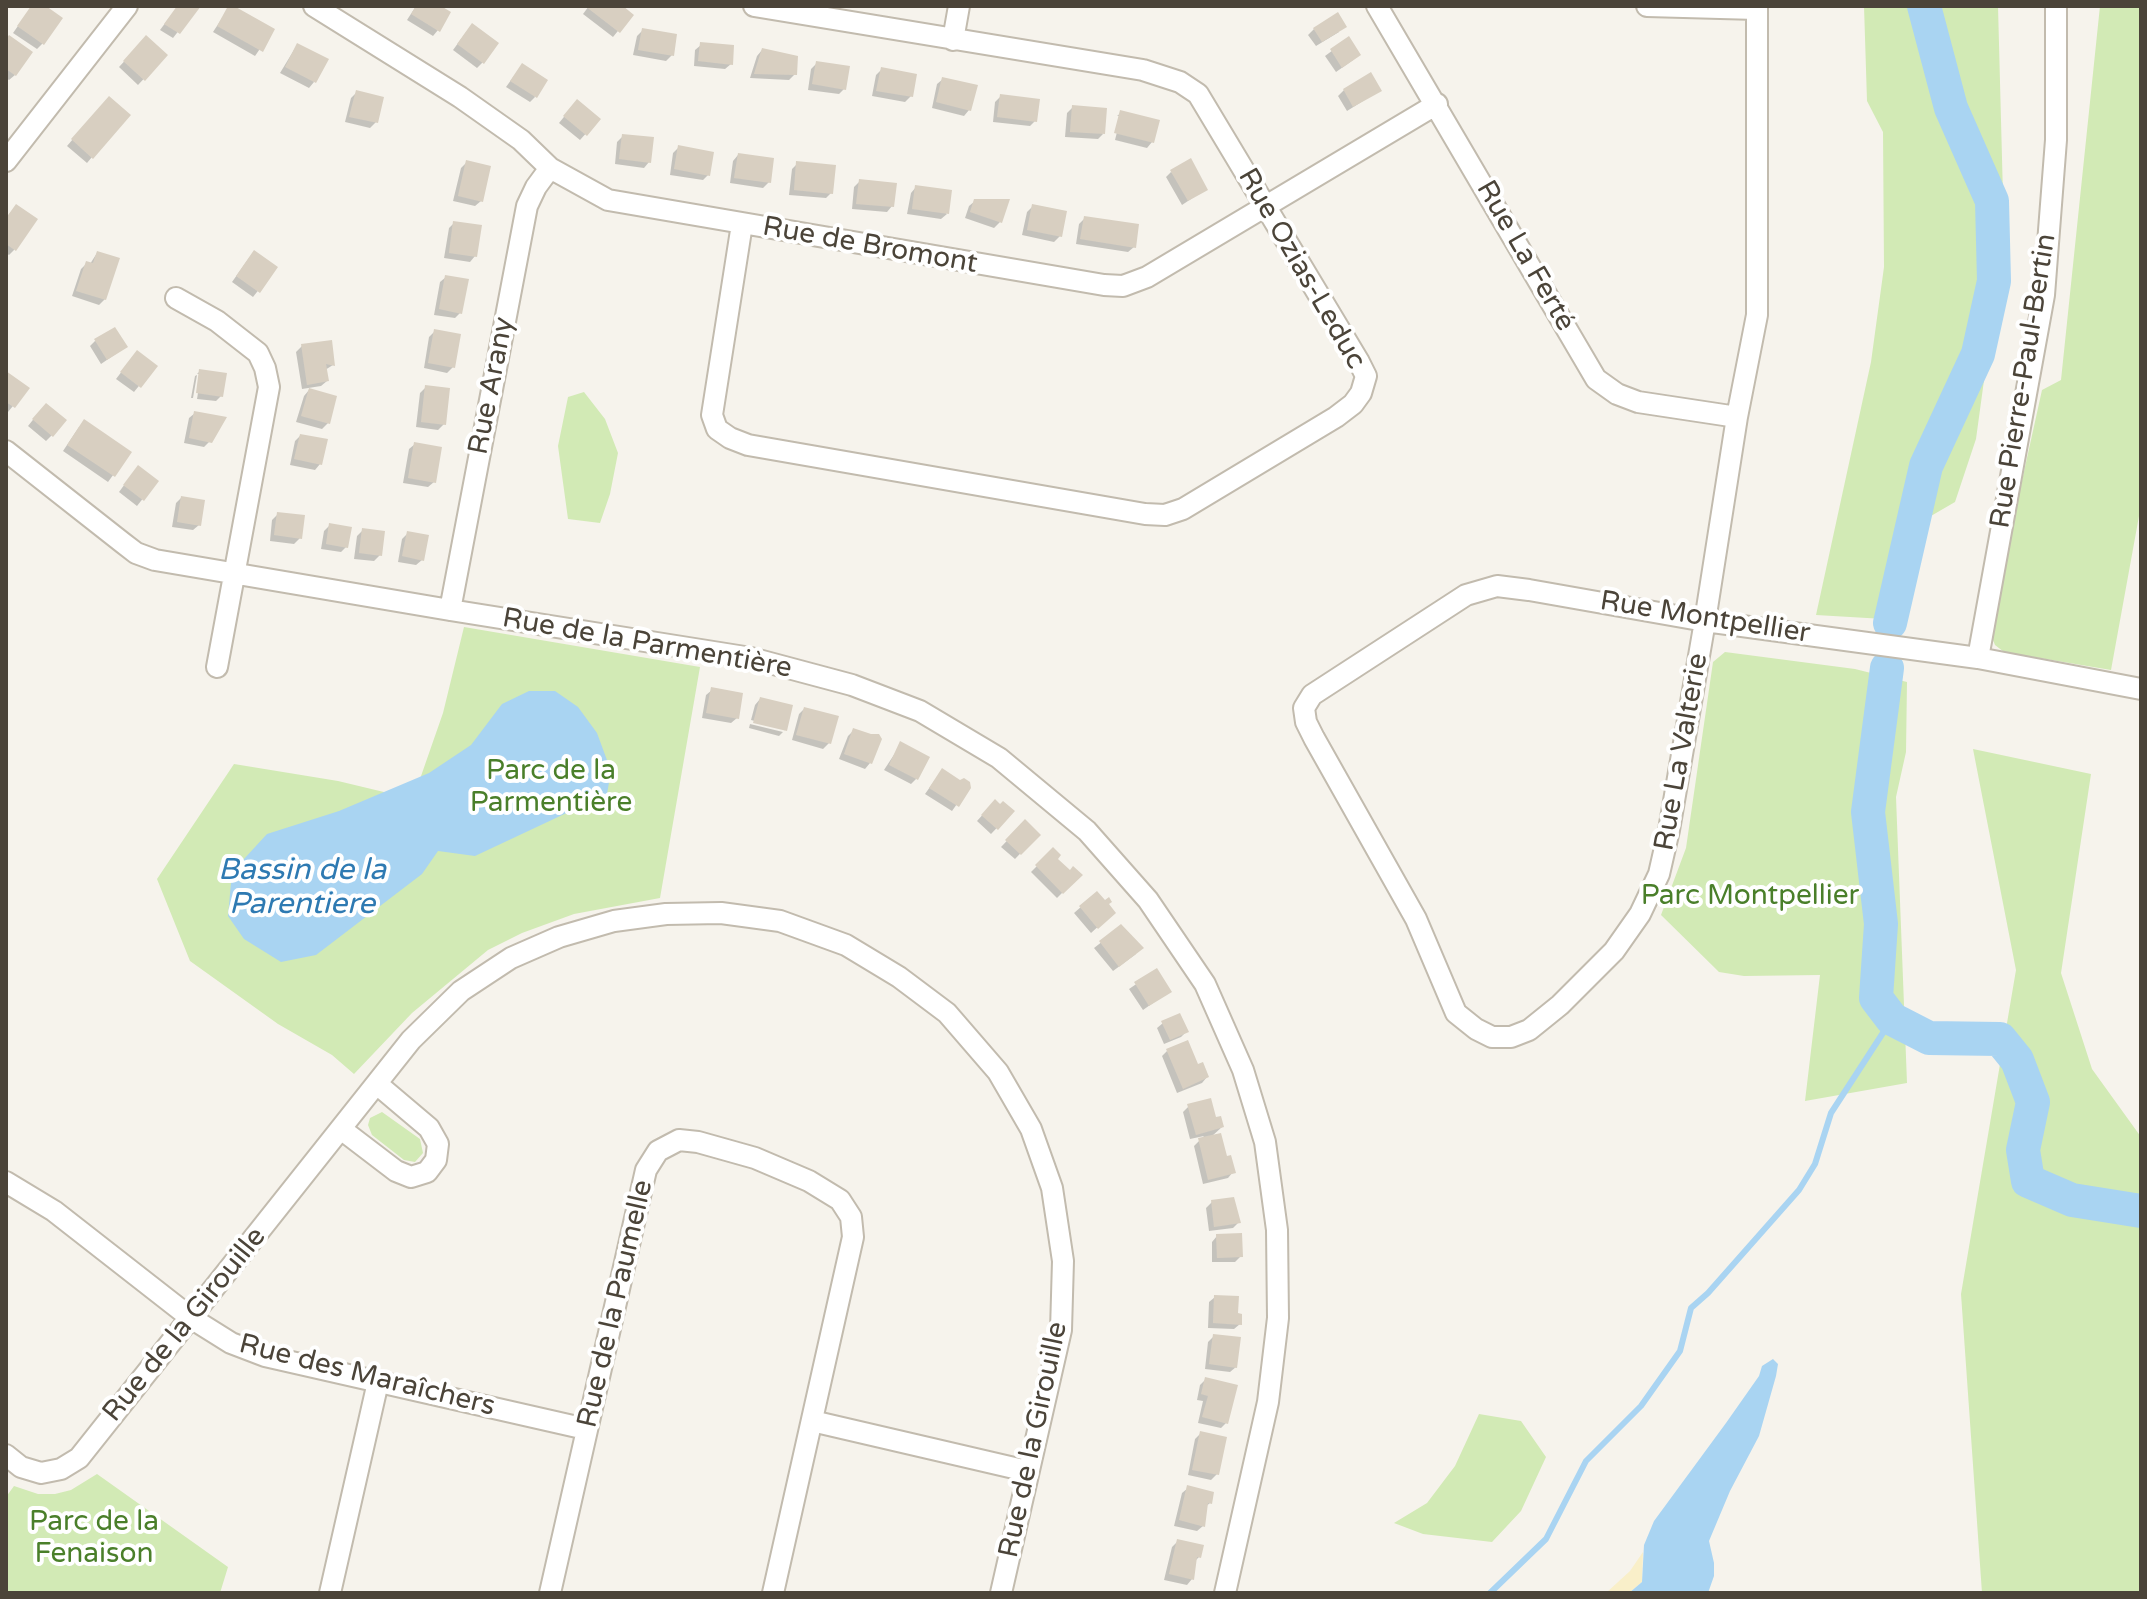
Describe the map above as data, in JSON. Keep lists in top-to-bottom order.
{
  "streets": {
    "street": [
      "Rue de Bromont",
      "Rue La Ferté",
      "Rue Ozias-Leduc",
      "Rue Pierre-Paul-Bertin",
      "Rue Arany",
      "Rue Montpellier",
      "Rue de la Parmentière",
      "Rue La Valterie",
      "Rue de la Paumelle",
      "Rue de la Girouille",
      "Rue des Maraîchers"
    ]
  },
  "crossings": [
    ["Rue de Bromont", "Rue La Ferté"],
    ["Rue de Bromont", "Rue Ozias-Leduc"],
    ["Rue de Bromont", "Rue Arany"],
    ["Rue La Ferté", "Rue La Valterie"],
    ["Rue Pierre-Paul-Bertin", "Rue Montpellier"],
    ["Rue Arany", "Rue de la Parmentière"],
    ["Rue Montpellier", "Rue La Valterie"],
    ["Rue de la Paumelle", "Rue des Maraîchers"],
    ["Rue de la Girouille", "Rue des Maraîchers"]
  ],
  "water": ["Bassin de la Parentiere"],
  "parks": ["Parc de la Parmentière", "Parc Montpellier", "Parc de la Fenaison"]
}
